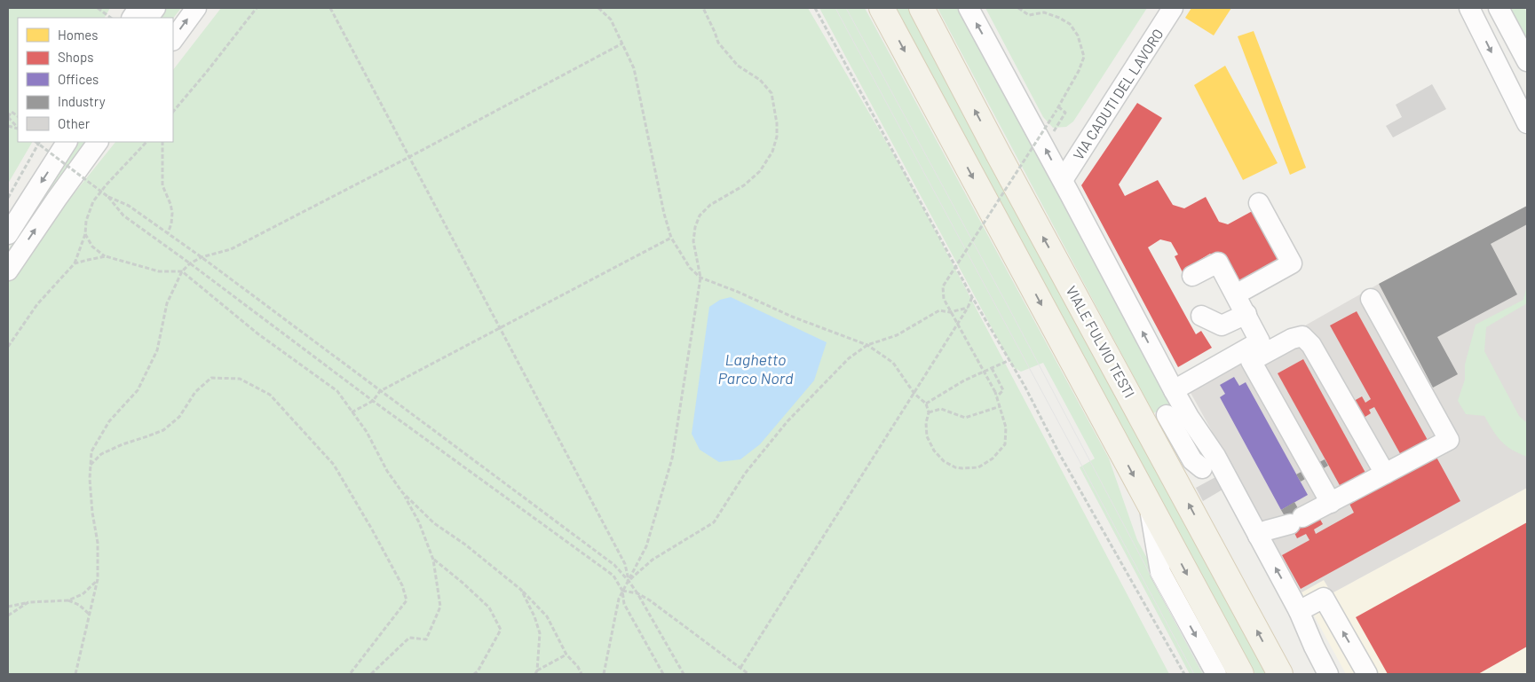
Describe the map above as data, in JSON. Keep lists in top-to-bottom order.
{
  "streets": {
    "main road": ["VIALE FULVIO TESTI"],
    "street": ["VIA CADUTI DEL LAVORO"]
  },
  "water": ["Laghetto Parco Nord"],
  "legend": [
    "Homes",
    "Shops",
    "Offices",
    "Industry",
    "Other"
  ]
}
